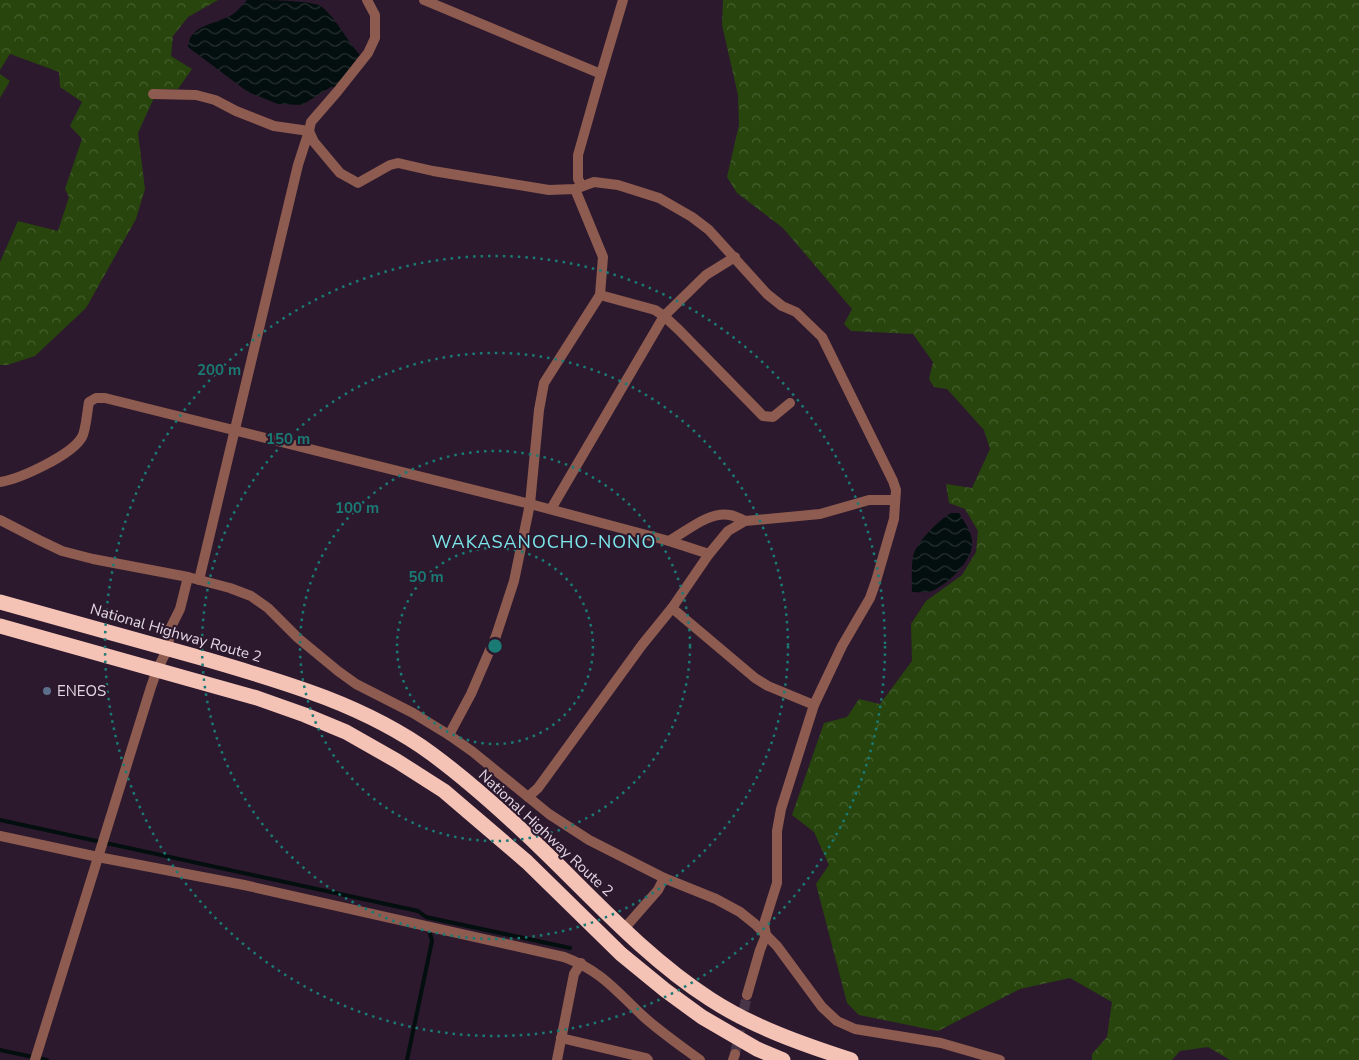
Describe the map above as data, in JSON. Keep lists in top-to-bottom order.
{
  "streets": {
    "highway": ["National Highway Route 2"]
  },
  "districts": ["WAKASANOCHO-NONO"],
  "places": ["ENEOS"],
  "rings": [
    "200 m",
    "150 m",
    "100 m",
    "50 m"
  ]
}
